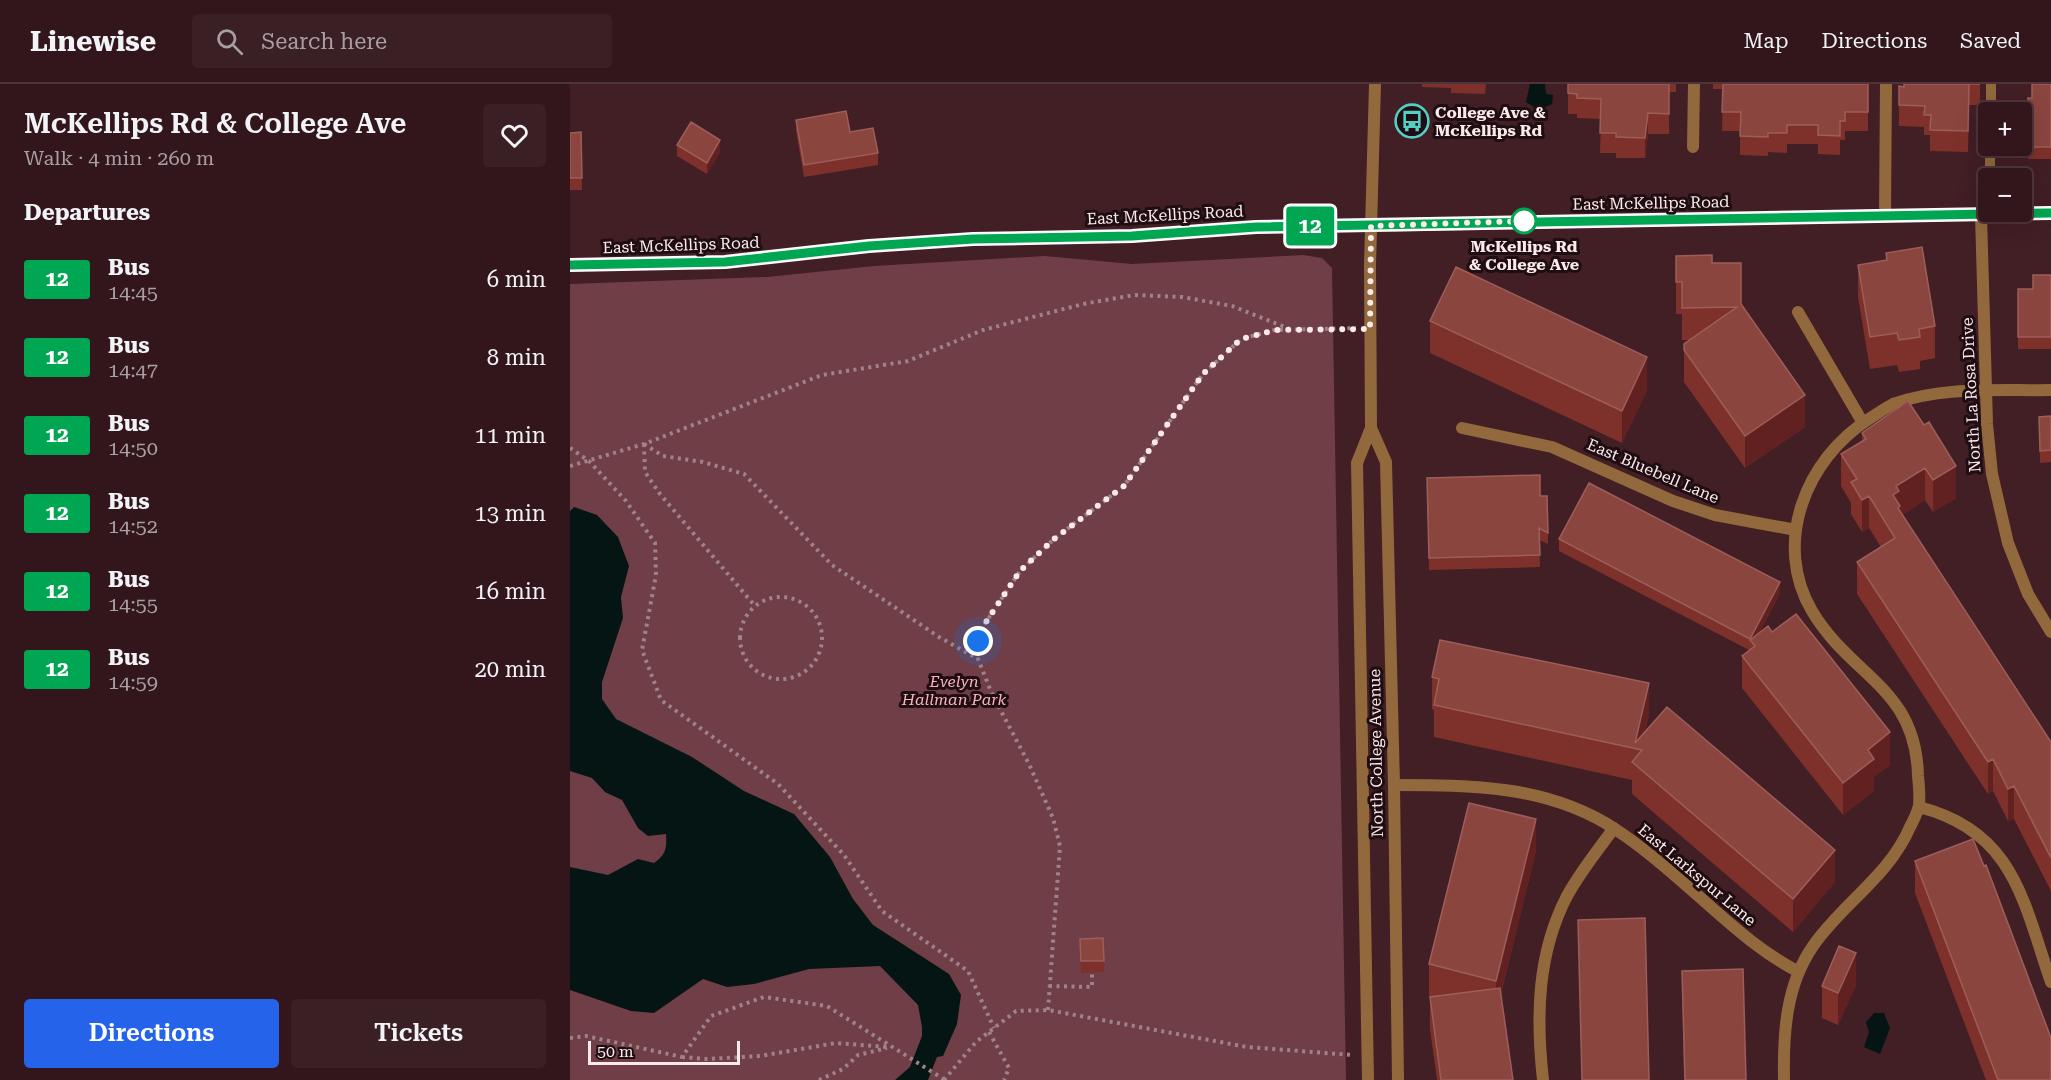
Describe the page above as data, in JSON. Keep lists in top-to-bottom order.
{
  "streets": {
    "street": [
      "East McKellips Road",
      "North La Rosa Drive",
      "East Bluebell Lane",
      "North College Avenue",
      "East Larkspur Lane"
    ]
  },
  "crossings": [
    ["East McKellips Road", "North College Avenue"],
    ["North College Avenue", "East Larkspur Lane"]
  ],
  "parks": ["Evelyn Hallman Park"],
  "places": {
    "bus stop": ["College Ave & McKellips Rd"],
    "other": ["McKellips Rd & College Ave"]
  },
  "lines": ["bus line 12"],
  "scale_bar": "50 m",
  "page": {
    "header": "Linewise",
    "search": "Search here",
    "nav": ["Map", "Directions", "Saved"],
    "heading": [
      ["McKellips Rd & College Ave", "Walk · 4 min · 260 m"],
      "Departures"
    ],
    "on_map": "12",
    "map_buttons": ["+", "−"],
    "list": [
      {
        "mark": "12",
        "name": "Bus",
        "note": "14:45",
        "value": "6 min"
      },
      {
        "mark": "12",
        "name": "Bus",
        "note": "14:47",
        "value": "8 min"
      },
      {
        "mark": "12",
        "name": "Bus",
        "note": "14:50",
        "value": "11 min"
      },
      {
        "mark": "12",
        "name": "Bus",
        "note": "14:52",
        "value": "13 min"
      },
      {
        "mark": "12",
        "name": "Bus",
        "note": "14:55",
        "value": "16 min"
      },
      {
        "mark": "12",
        "name": "Bus",
        "note": "14:59",
        "value": "20 min"
      }
    ],
    "buttons": ["Directions", "Tickets"],
    "scale": "50 m"
  }
}
